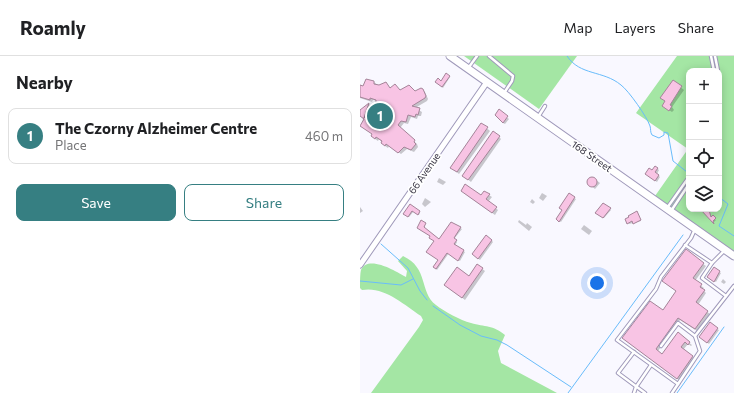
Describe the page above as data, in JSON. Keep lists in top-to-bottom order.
{
  "streets": {
    "main road": ["168 Street"],
    "street": ["66 Avenue"]
  },
  "crossings": [
    ["168 Street", "66 Avenue"]
  ],
  "page": {
    "header": "Roamly",
    "nav": ["Map", "Layers", "Share"],
    "heading": "Nearby",
    "map_buttons": ["+", "−"],
    "pins": "1",
    "list": [
      {
        "mark": "1",
        "name": "The Czorny Alzheimer Centre",
        "note": "Place",
        "value": "460 m"
      }
    ],
    "buttons": ["Save", "Share"]
  }
}
